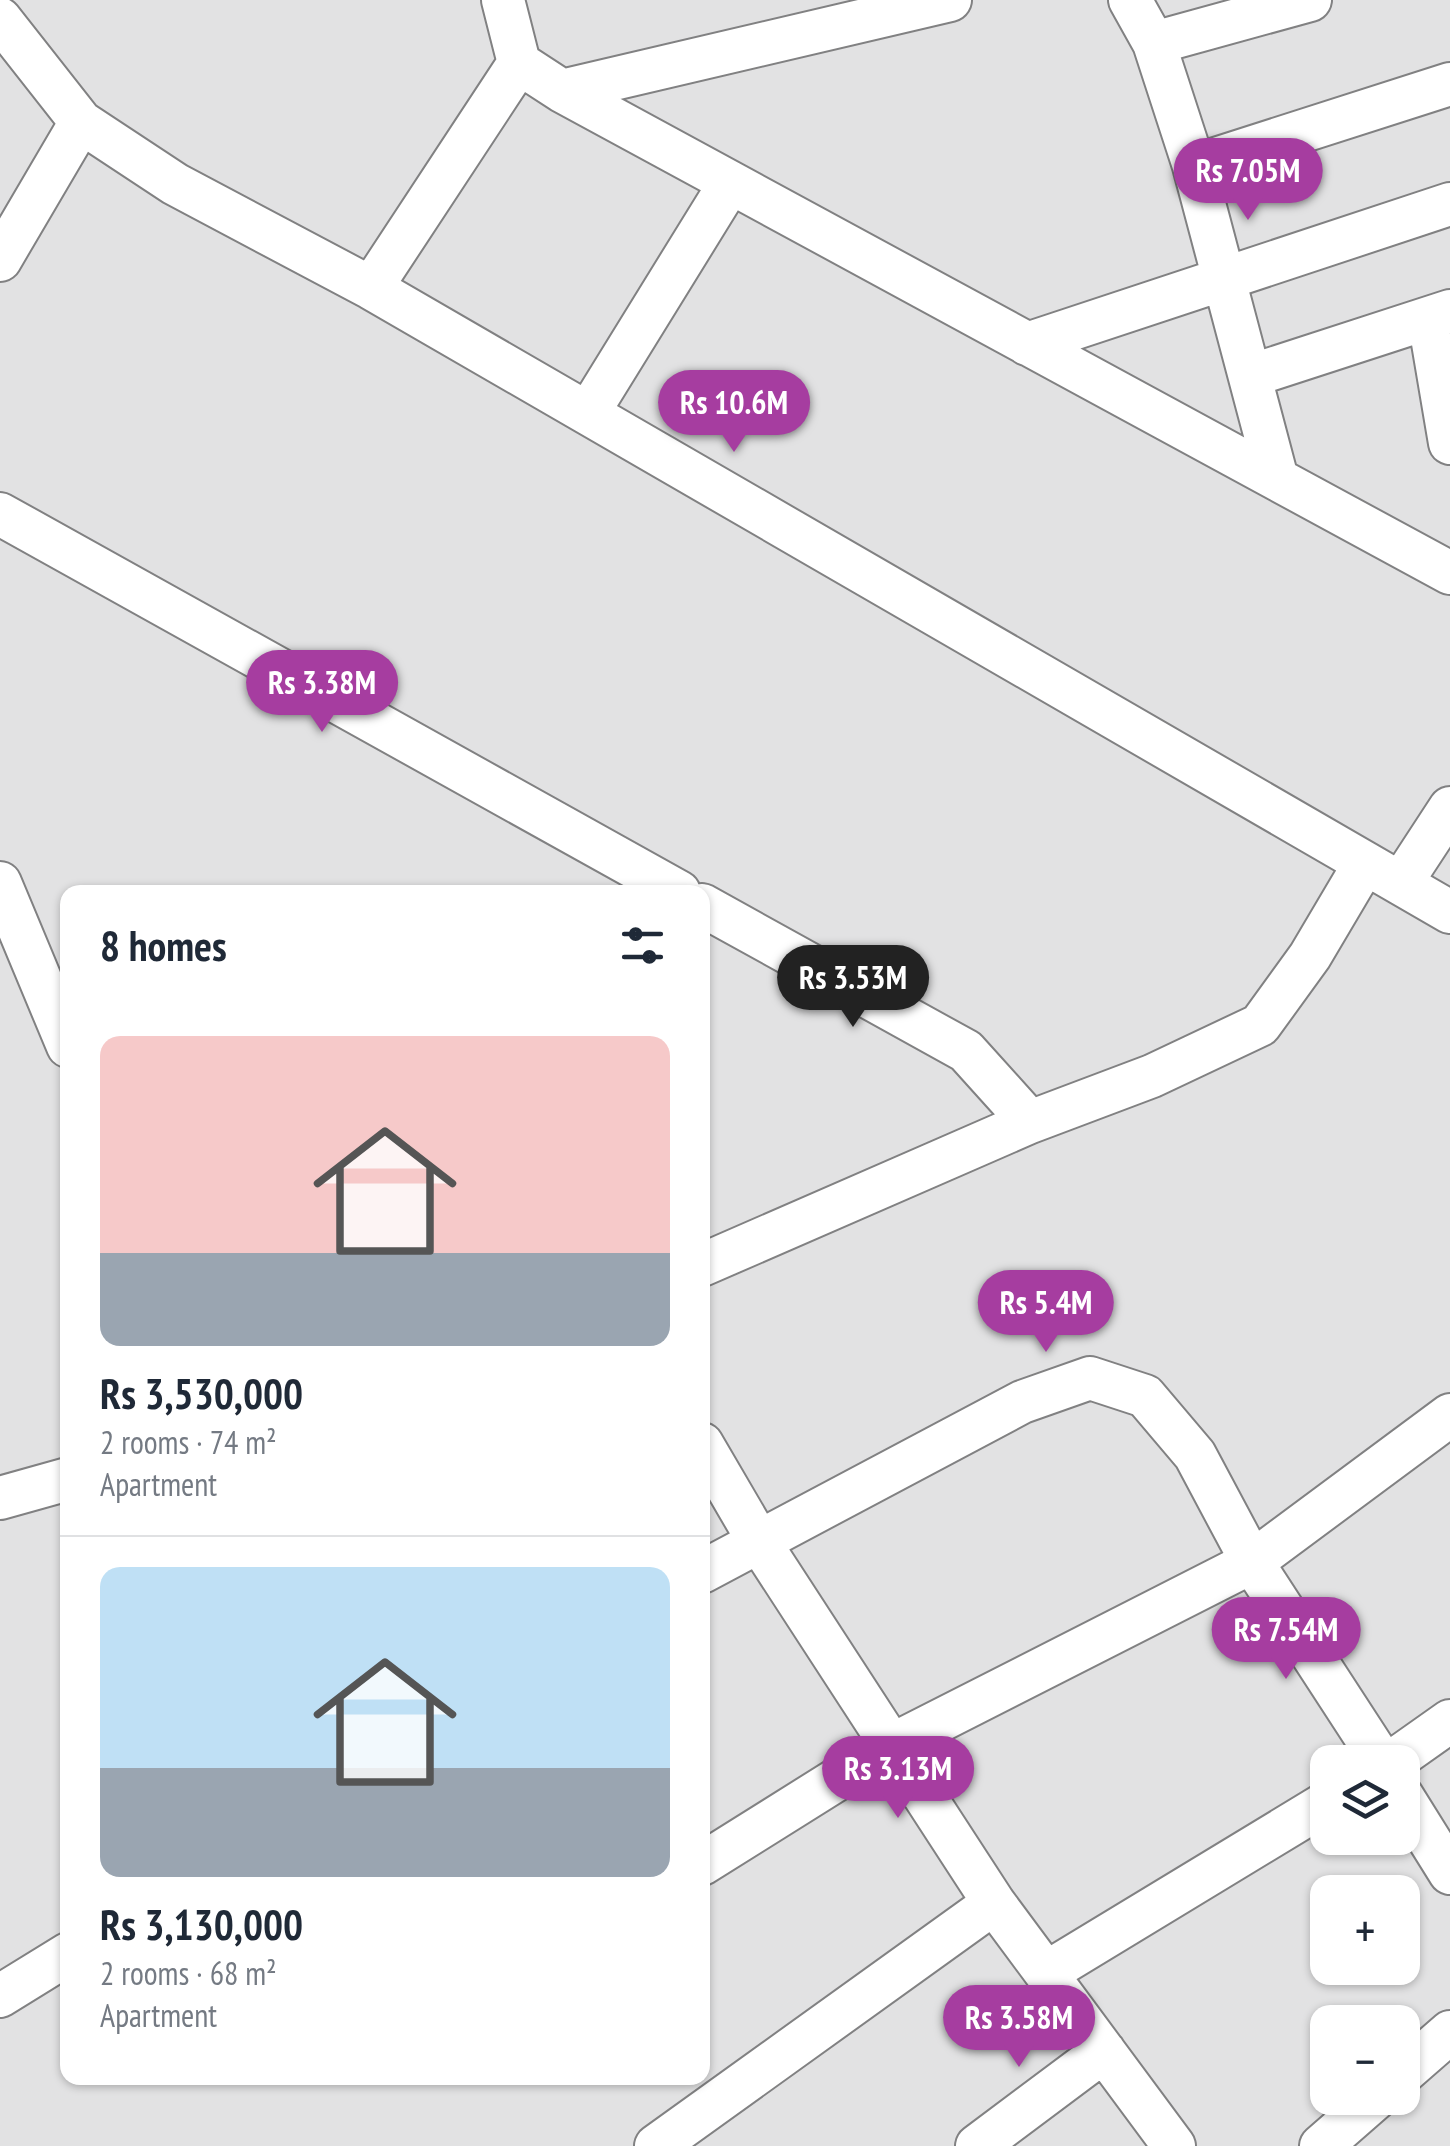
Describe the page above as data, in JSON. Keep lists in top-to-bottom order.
{
  "page": {
    "price": [
      "Rs 7.05M",
      "Rs 10.6M",
      "Rs 3.38M",
      "Rs 3.53M",
      "Rs 5.4M",
      "Rs 7.54M",
      "Rs 3.13M",
      "Rs 3.58M"
    ],
    "heading": "8 homes",
    "list": [
      {
        "name": "Rs 3,530,000",
        "note": "2 rooms · 74 m² · Apartment"
      },
      {
        "name": "Rs 3,130,000",
        "note": "2 rooms · 68 m² · Apartment"
      }
    ],
    "map_buttons": ["+", "−"]
  }
}
